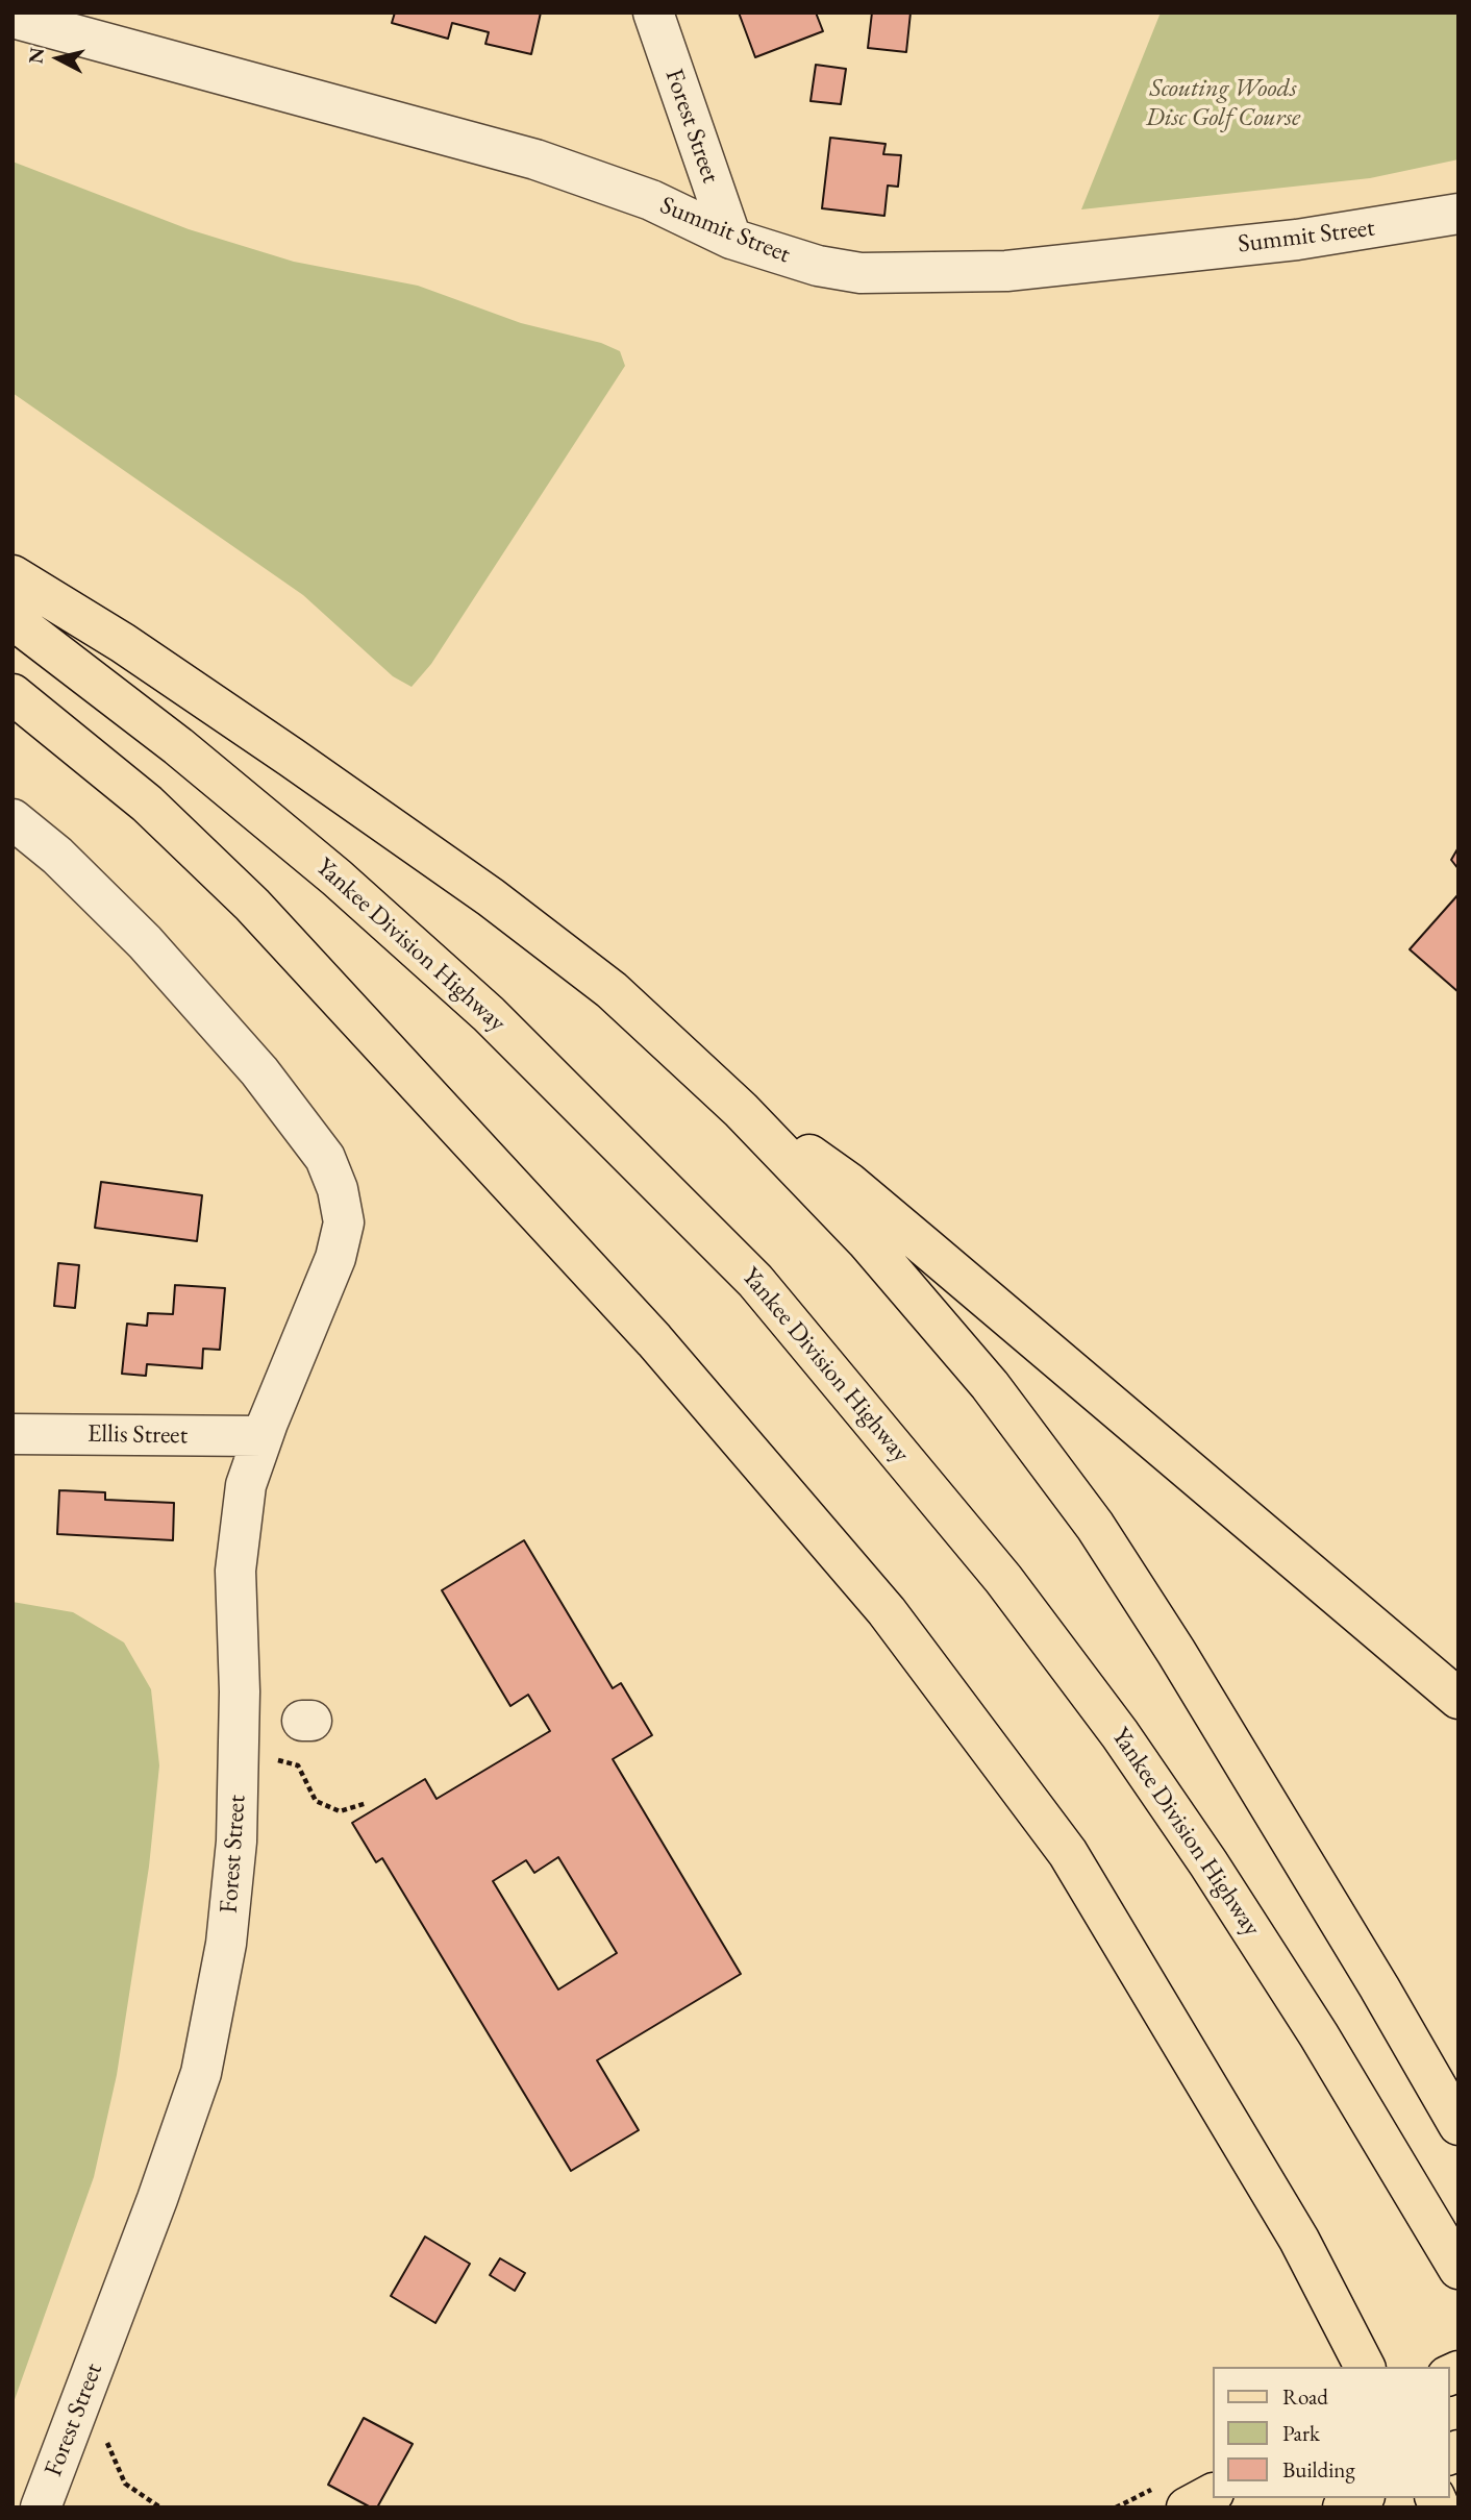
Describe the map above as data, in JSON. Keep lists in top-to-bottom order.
{
  "streets": {
    "main road": ["Yankee Division Highway"],
    "street": ["Forest Street", "Summit Street", "Ellis Street"]
  },
  "crossings": [
    ["Forest Street", "Summit Street"],
    ["Forest Street", "Ellis Street"]
  ],
  "parks": ["Scouting Woods Disc Golf Course"],
  "legend": ["Road", "Park", "Building"],
  "north": "left"
}
